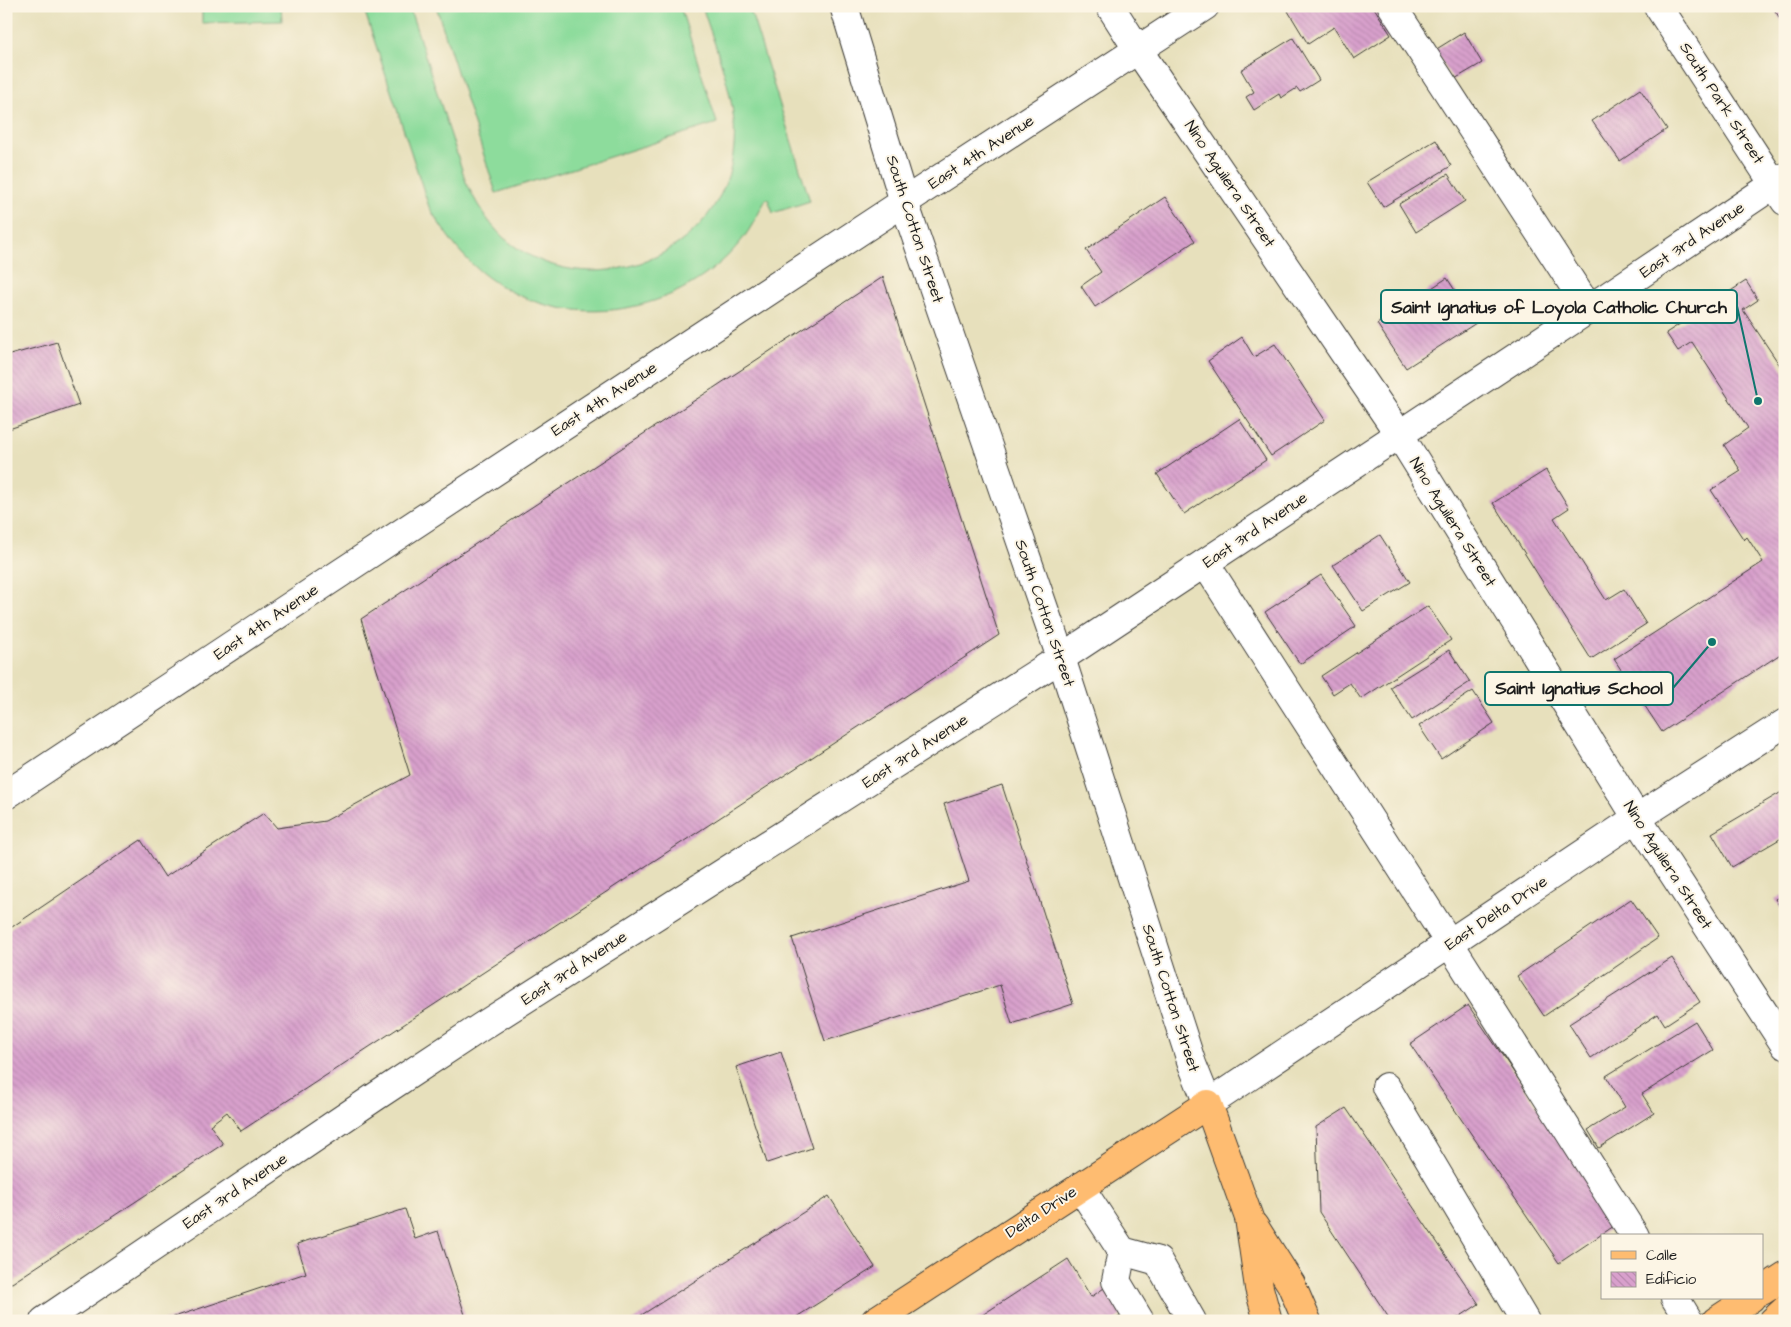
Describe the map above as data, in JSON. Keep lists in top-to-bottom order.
{
  "streets": {
    "main road": ["South Cotton Street", "Delta Drive"],
    "street": [
      "South Park Street",
      "East 4th Avenue",
      "Nino Aguilera Street",
      "East 3rd Avenue",
      "East Delta Drive"
    ]
  },
  "crossings": [
    ["South Park Street", "East 3rd Avenue"],
    ["East 4th Avenue", "Nino Aguilera Street"],
    ["East 4th Avenue", "South Cotton Street"],
    ["Nino Aguilera Street", "East 3rd Avenue"],
    ["Nino Aguilera Street", "East Delta Drive"],
    ["South Cotton Street", "East 3rd Avenue"],
    ["South Cotton Street", "East Delta Drive"],
    ["South Cotton Street", "Delta Drive"],
    ["East Delta Drive", "Delta Drive"]
  ],
  "places": ["Saint Ignatius of Loyola Catholic Church", "Saint Ignatius School"],
  "legend": ["Calle", "Edificio"]
}
